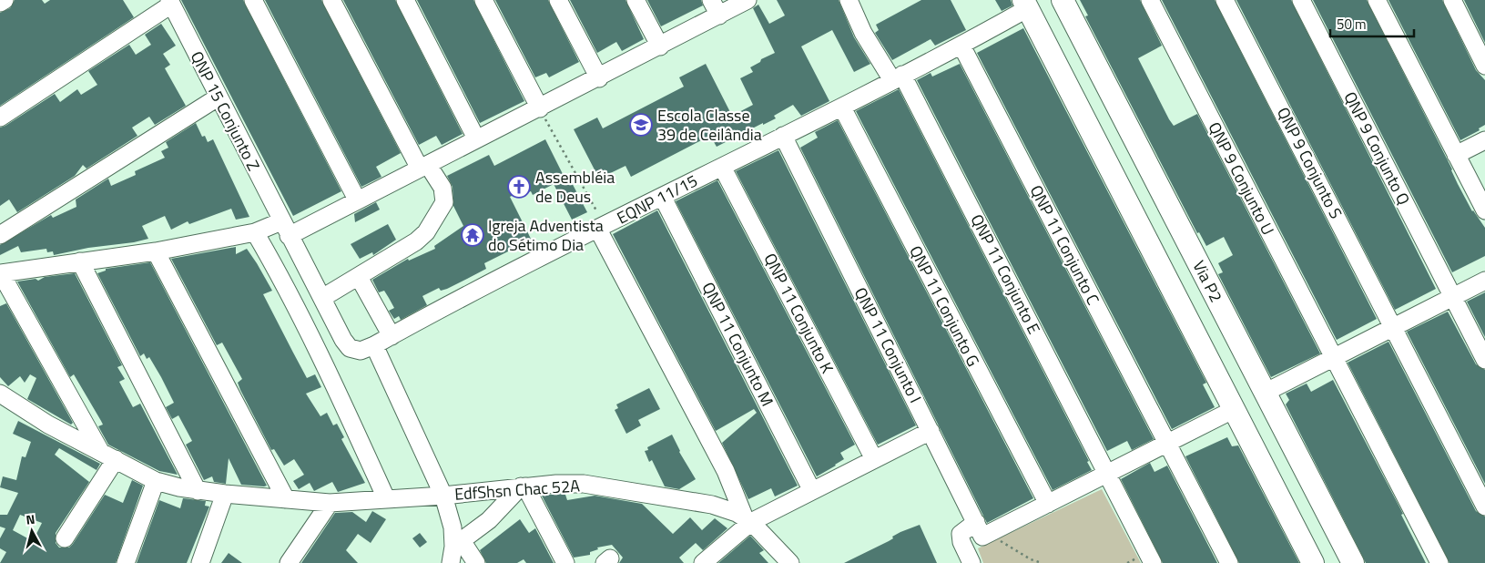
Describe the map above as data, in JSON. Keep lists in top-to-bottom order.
{
  "streets": {
    "main road": ["Via P2"],
    "street": [
      "QNP 15 Conjunto Z",
      "QNP 9 Conjunto Q",
      "QNP 9 Conjunto S",
      "QNP 9 Conjunto U",
      "EQNP 11/15",
      "QNP 11 Conjunto C",
      "QNP 11 Conjunto E",
      "QNP 11 Conjunto G",
      "QNP 11 Conjunto K",
      "QNP 11 Conjunto M",
      "QNP 11 Conjunto I",
      "EdfShsn Chac 52A"
    ]
  },
  "crossings": [
    ["QNP 15 Conjunto Z", "EQNP 11/15"],
    ["EQNP 11/15", "QNP 11 Conjunto C"],
    ["EQNP 11/15", "QNP 11 Conjunto E"],
    ["EQNP 11/15", "QNP 11 Conjunto G"],
    ["EQNP 11/15", "QNP 11 Conjunto K"],
    ["EQNP 11/15", "QNP 11 Conjunto M"],
    ["EQNP 11/15", "QNP 11 Conjunto I"]
  ],
  "places": {
    "school or university": ["Escola Classe 39 de Ceilândia"],
    "church": ["Assembléia de Deus"],
    "temple": ["Igreja Adventista do Sétimo Dia"]
  },
  "scale_bar": "50 m",
  "north": "top"
}
